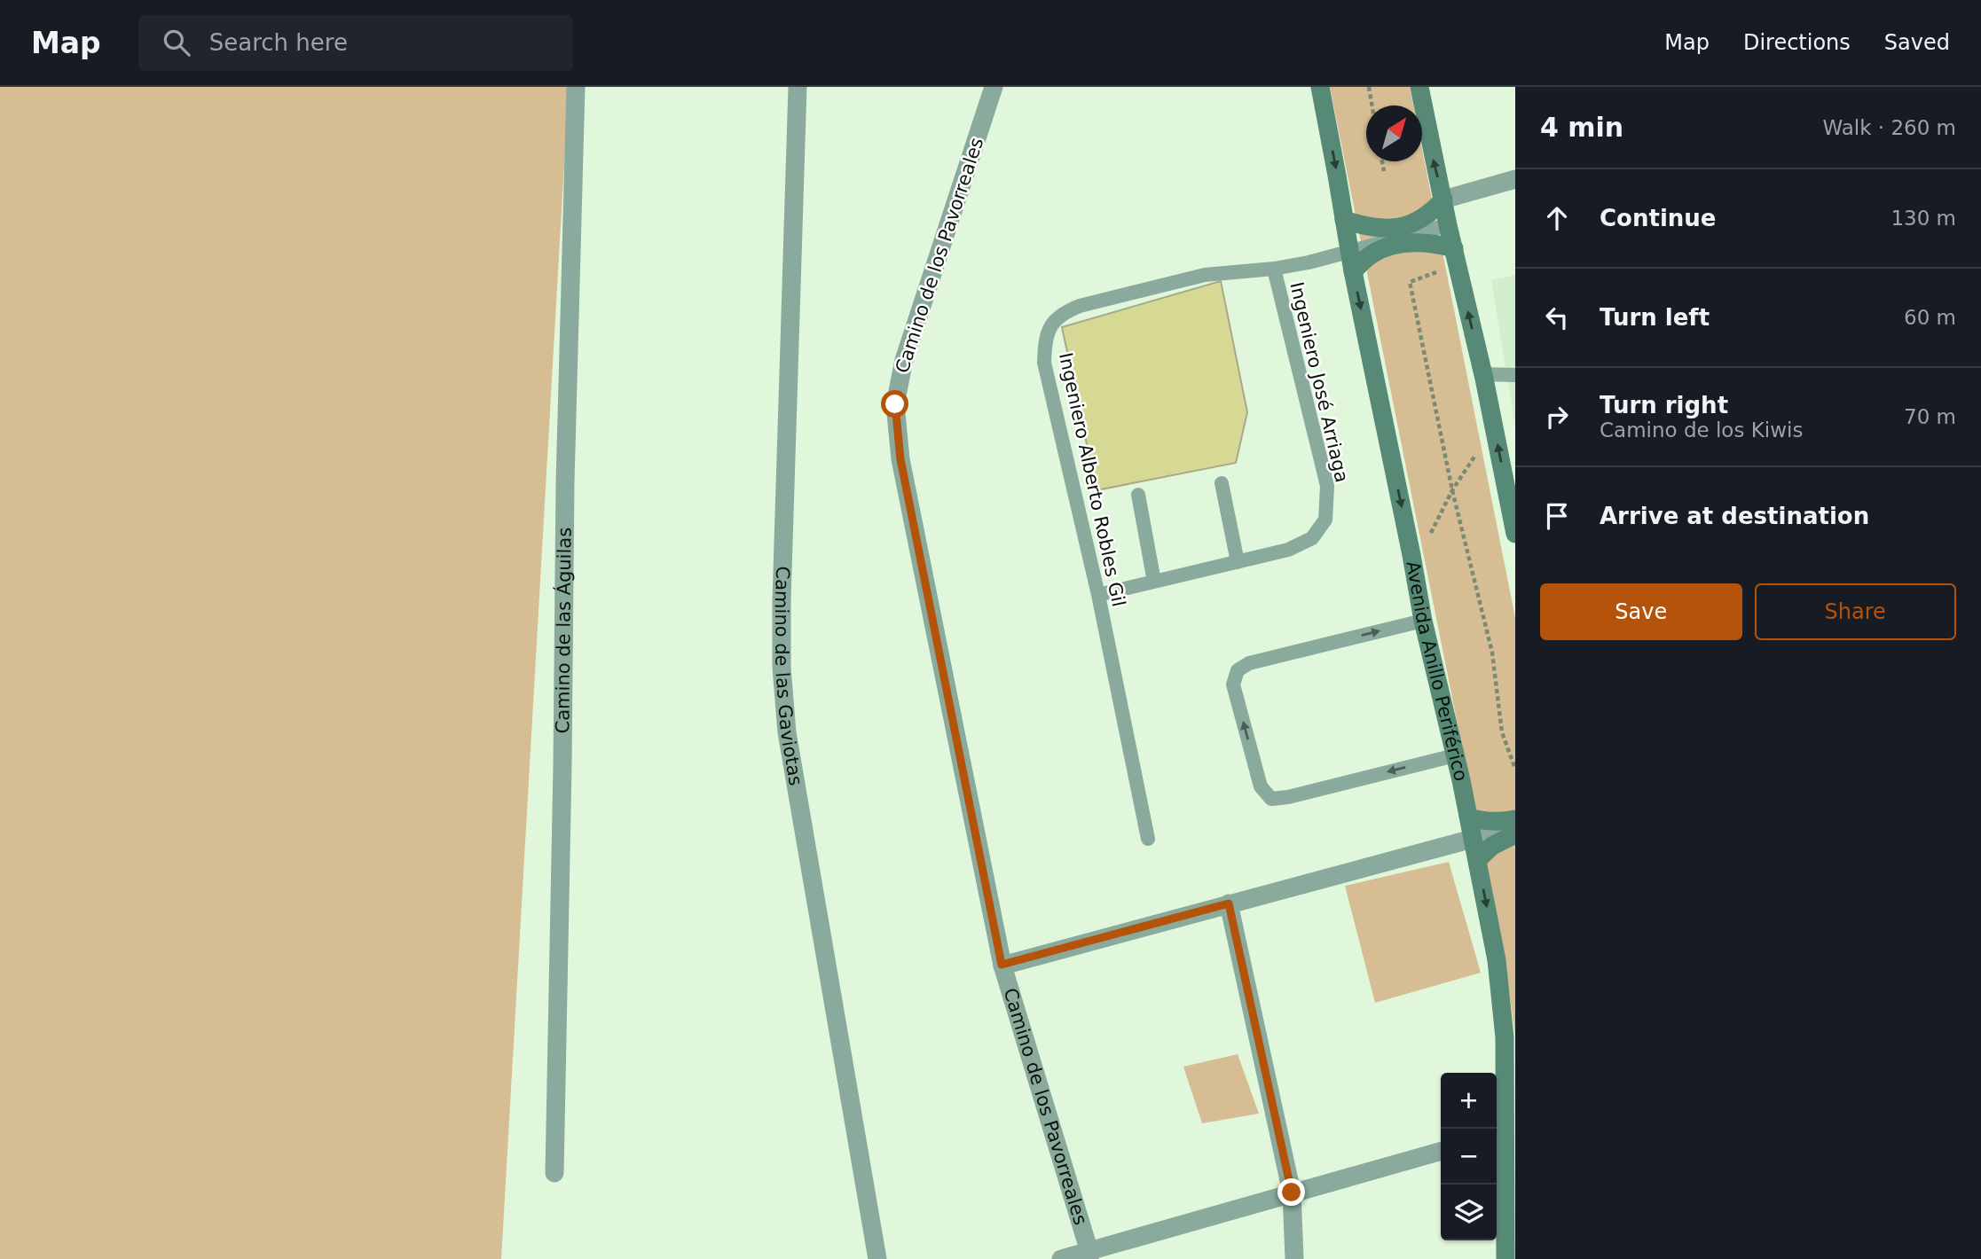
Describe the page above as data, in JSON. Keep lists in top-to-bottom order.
{
  "streets": {
    "street": [
      "Camino de los Pavorreales",
      "Camino de las Águilas",
      "Avenida Anillo Periférico",
      "Camino de las Gaviotas"
    ],
    "lane": ["Ingeniero José Arriaga", "Ingeniero Alberto Robles Gil"]
  },
  "crossings": [
    ["Ingeniero José Arriaga", "Ingeniero Alberto Robles Gil"],
    ["Ingeniero Alberto Robles Gil", "Avenida Anillo Periférico"]
  ],
  "north": "top right",
  "page": {
    "header": "Map",
    "search": "Search here",
    "nav": ["Map", "Directions", "Saved"],
    "heading": ["4 min", "Walk · 260 m"],
    "list": [
      ["Continue", "130 m"],
      ["Turn left", "60 m"],
      ["Turn right", "Camino de los Kiwis", "70 m"],
      "Arrive at destination"
    ],
    "buttons": ["Save", "Share"],
    "map_buttons": ["+", "−"]
  }
}
